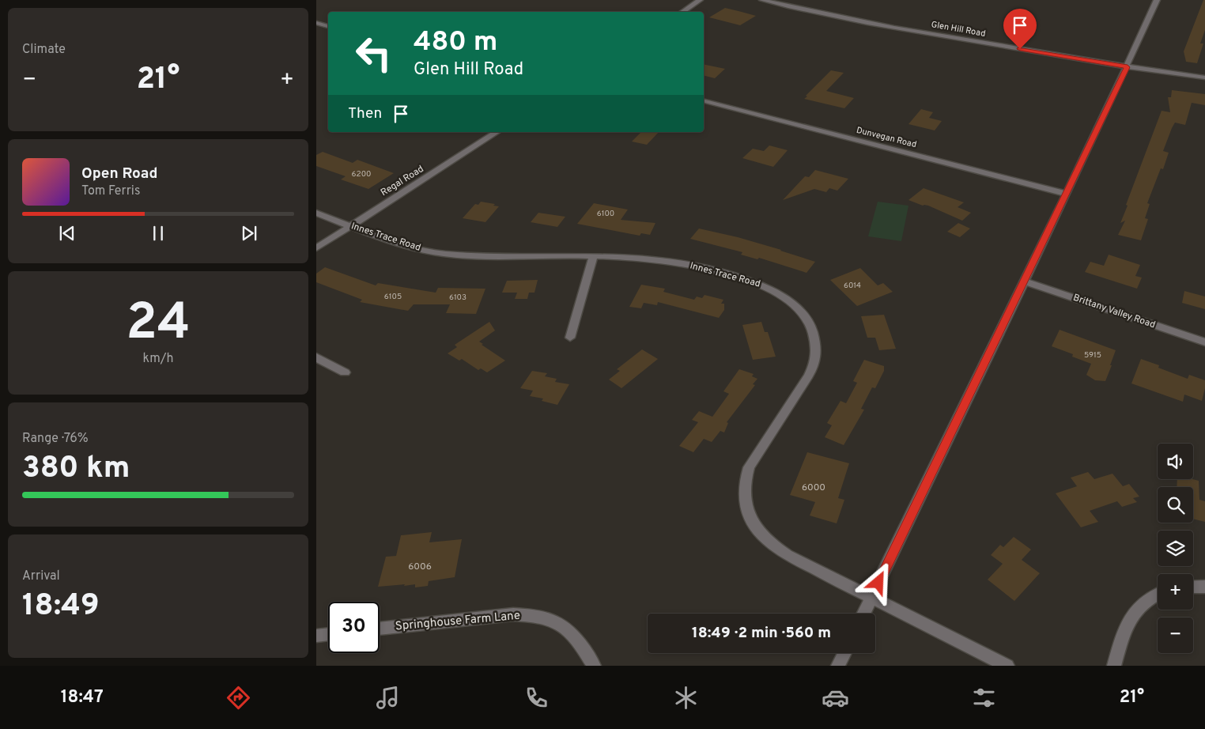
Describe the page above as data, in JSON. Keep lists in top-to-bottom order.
{
  "streets": {
    "street": [
      "Glen Hill Road",
      "Dunvegan Road",
      "Regal Road",
      "Innes Trace Road",
      "Brittany Valley Road",
      "Springhouse Farm Lane"
    ]
  },
  "crossings": [
    ["Regal Road", "Innes Trace Road"]
  ],
  "house_numbers": [
    "6200",
    "6100",
    "6014",
    "6105",
    "6103",
    "5915",
    "6000",
    "6006"
  ],
  "page": {
    "tile": [
      "Climate",
      ["24", "km/h"],
      ["Range · 76%", "380 km"],
      ["Arrival", "18:49"]
    ],
    "turn": ["480 m", "Glen Hill Road"],
    "heat": ["−", "21°", "+"],
    "then": "Then",
    "song": ["Open Road", "Tom Ferris"],
    "map_buttons": ["+", "−"],
    "limit": "30",
    "trip": "18:49 · 2 min · 560 m",
    "tabs": ["18:47", "21°"]
  }
}
